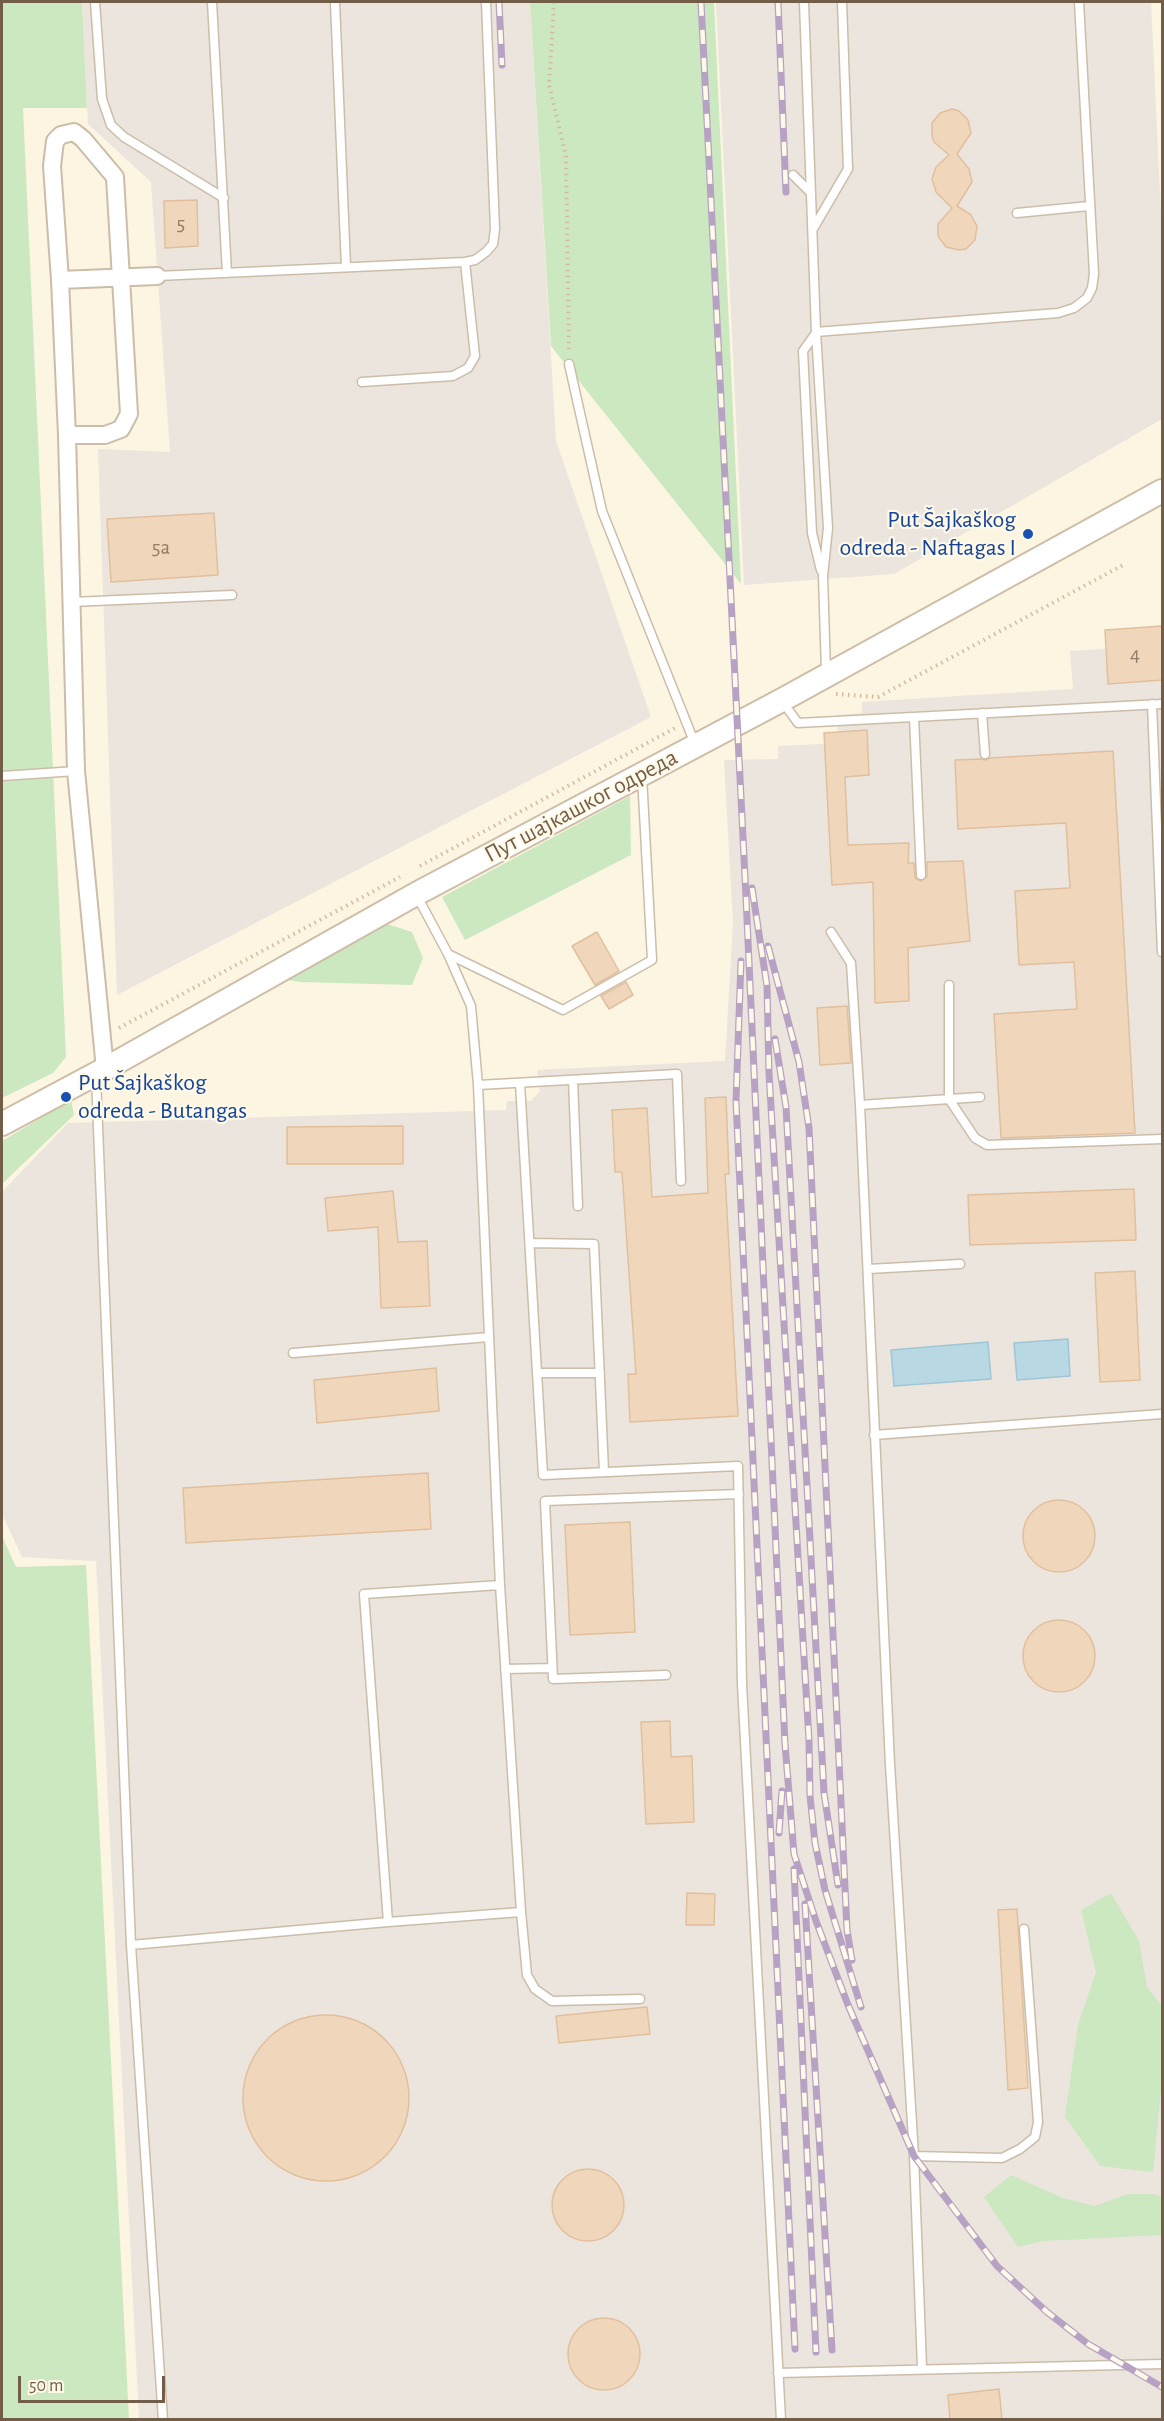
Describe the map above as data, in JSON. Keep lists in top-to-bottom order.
{
  "streets": {
    "street": ["Пут шајкашког одреда"]
  },
  "places": ["Put Šajkaškog odreda - Naftagas I", "Put Šajkaškog odreda - Butangas"],
  "house_numbers": ["5", "5a", "4"],
  "scale_bar": "50 m"
}
